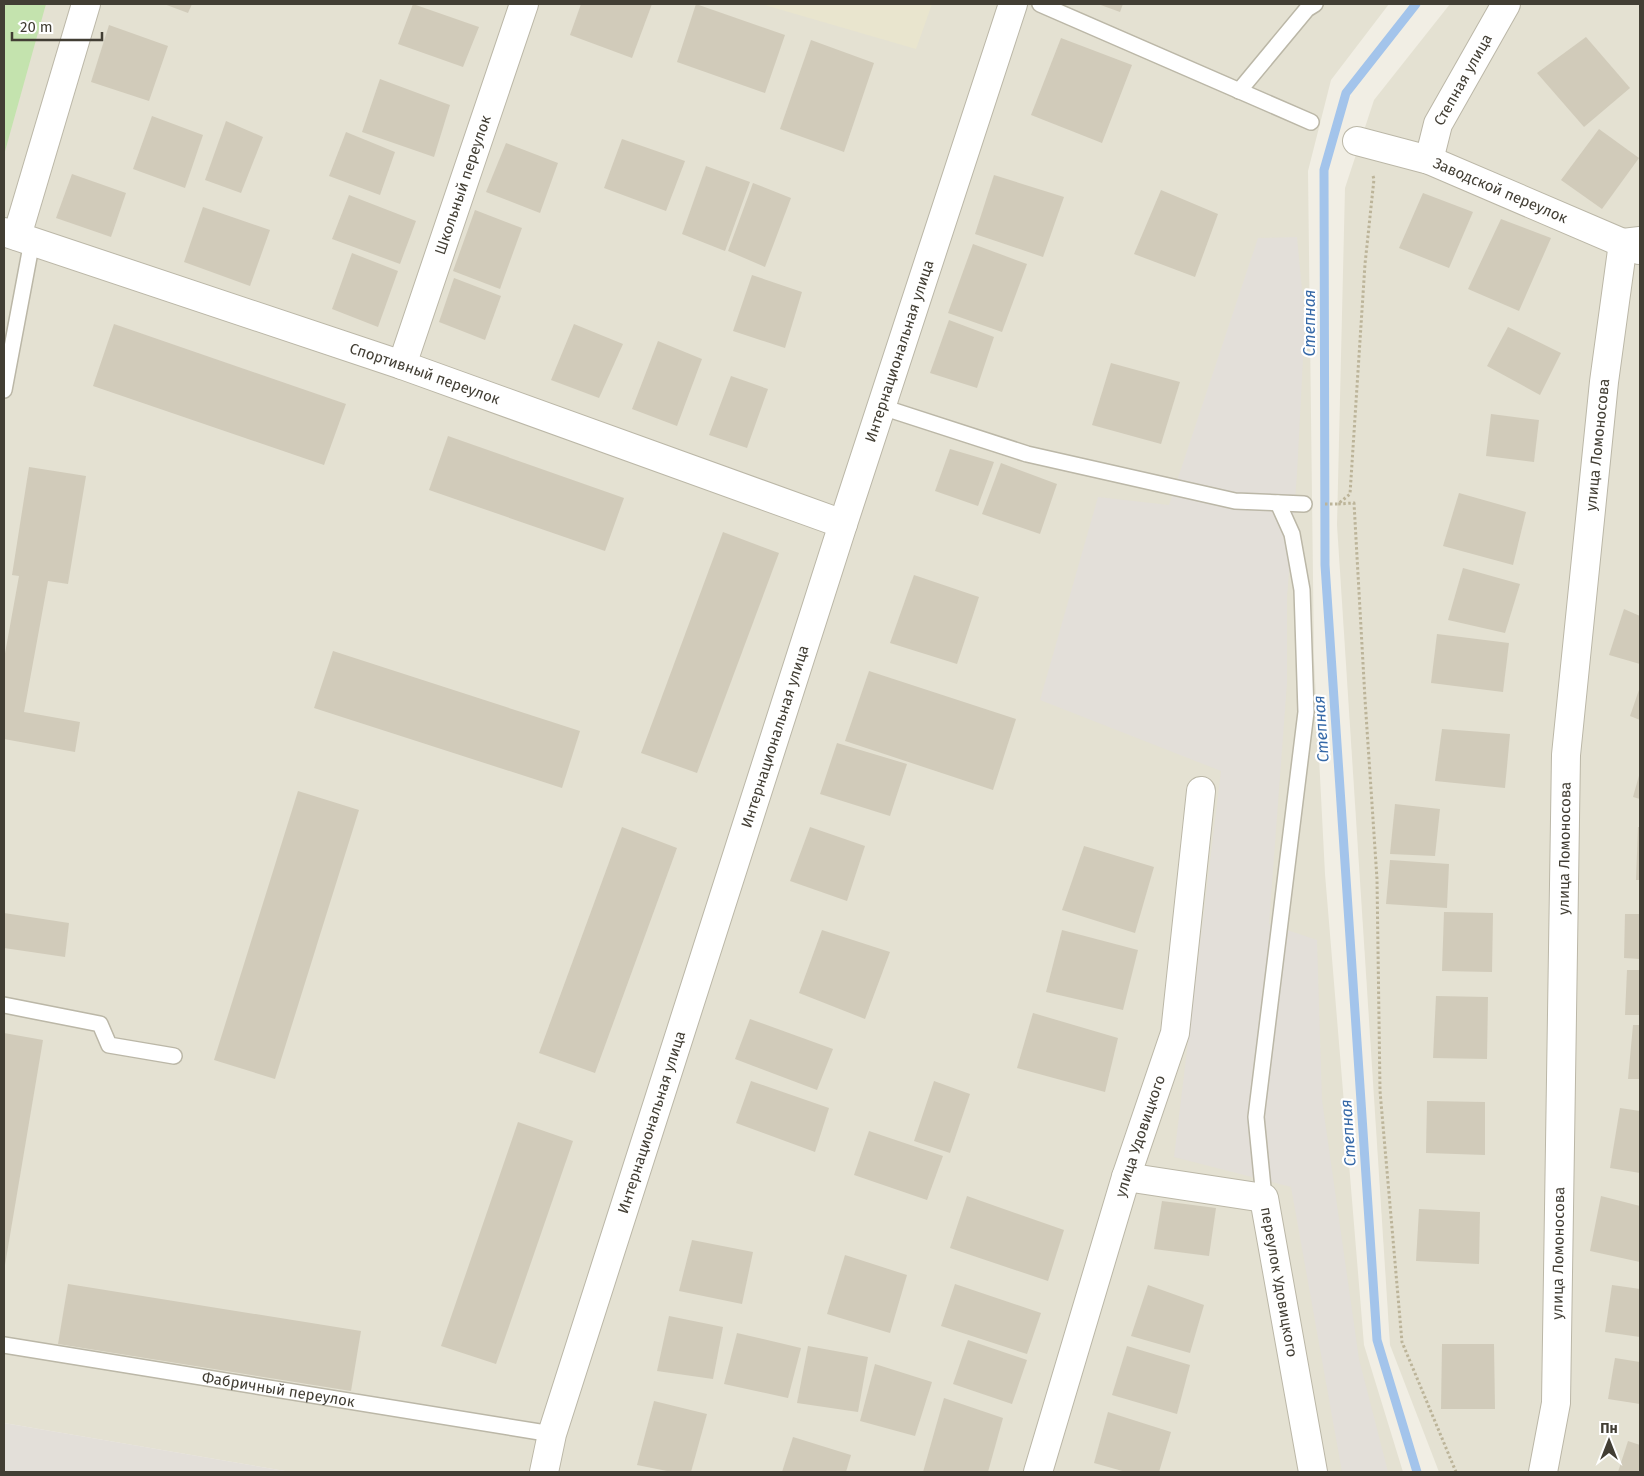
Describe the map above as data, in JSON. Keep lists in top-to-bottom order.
{
  "streets": {
    "street": [
      "Степная улица",
      "Школьный переулок",
      "Заводской переулок",
      "Интернациональная улица",
      "Спортивный переулок",
      "улица Ломоносова",
      "улица Удовицкого",
      "переулок Удовицкого"
    ],
    "lane": ["Фабричный переулок"]
  },
  "crossings": [
    ["Степная улица", "Заводской переулок"],
    ["Школьный переулок", "Спортивный переулок"],
    ["Заводской переулок", "улица Ломоносова"],
    ["Интернациональная улица", "Спортивный переулок"],
    ["Интернациональная улица", "Фабричный переулок"],
    ["улица Удовицкого", "переулок Удовицкого"]
  ],
  "water": ["Степная"],
  "scale_bar": "20 m",
  "north": "top"
}
